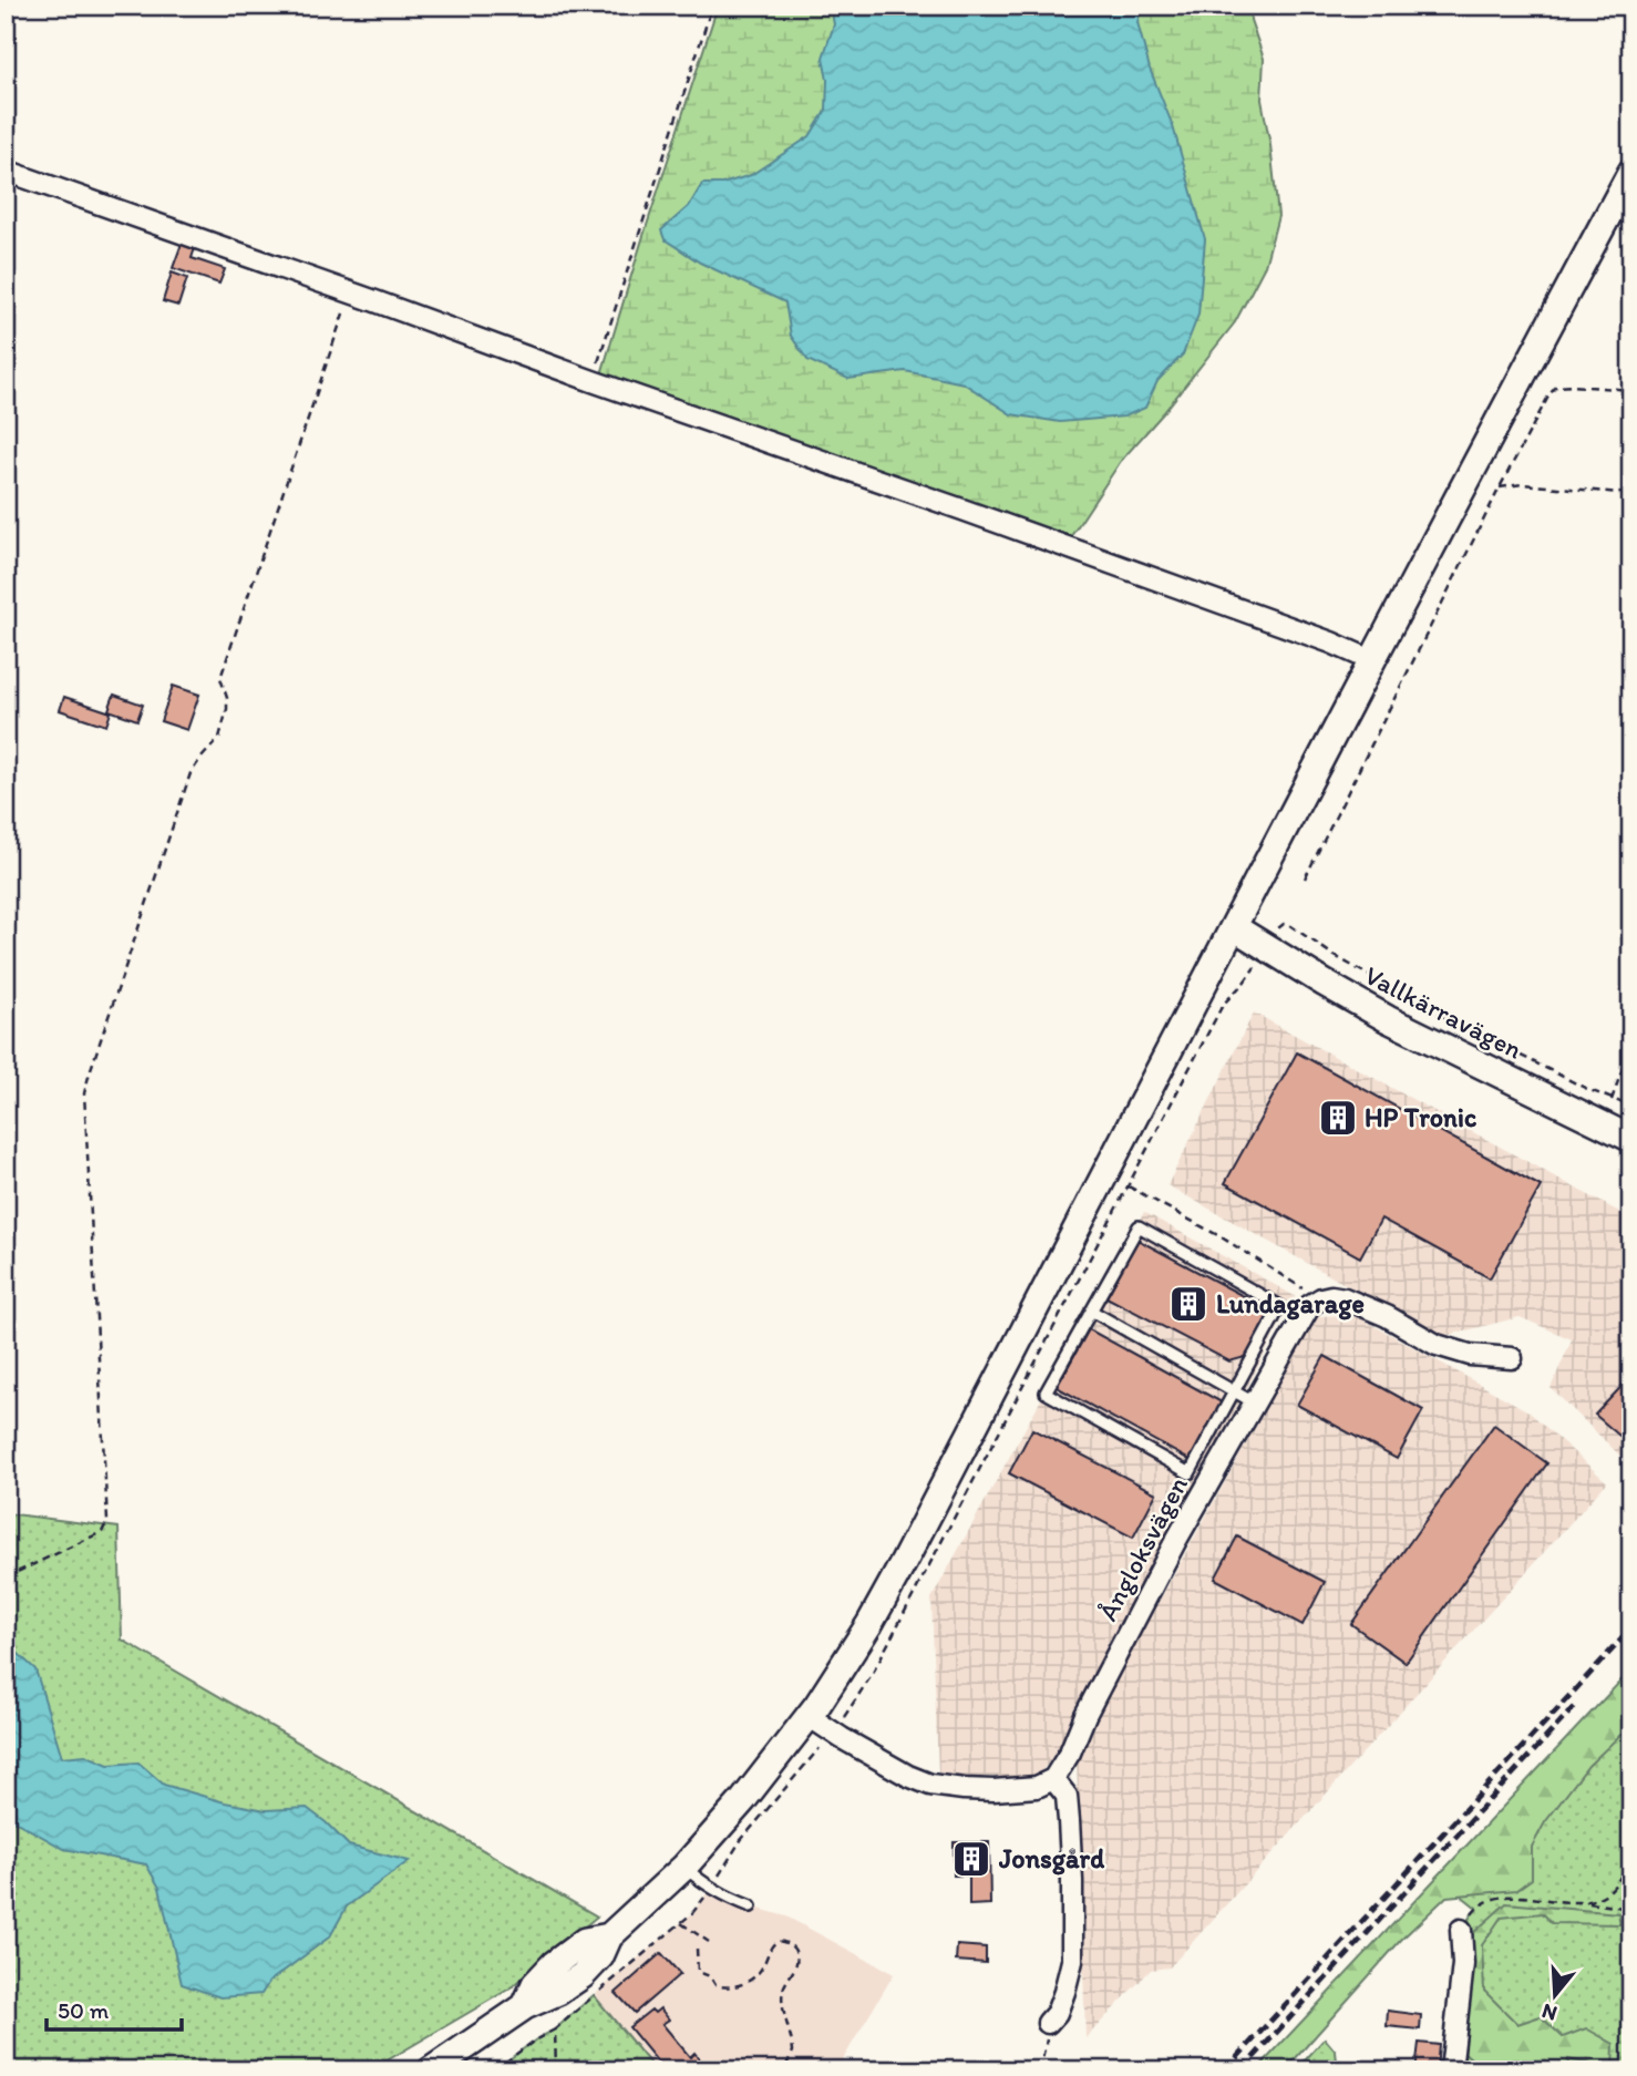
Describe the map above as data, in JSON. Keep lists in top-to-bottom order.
{
  "streets": {
    "main road": ["Vallkärravägen"],
    "street": ["Ångloksvägen"]
  },
  "places": {
    "building": ["HP Tronic", "Lundagarage", "Jonsgård"]
  },
  "scale_bar": "50 m",
  "north": "bottom"
}
